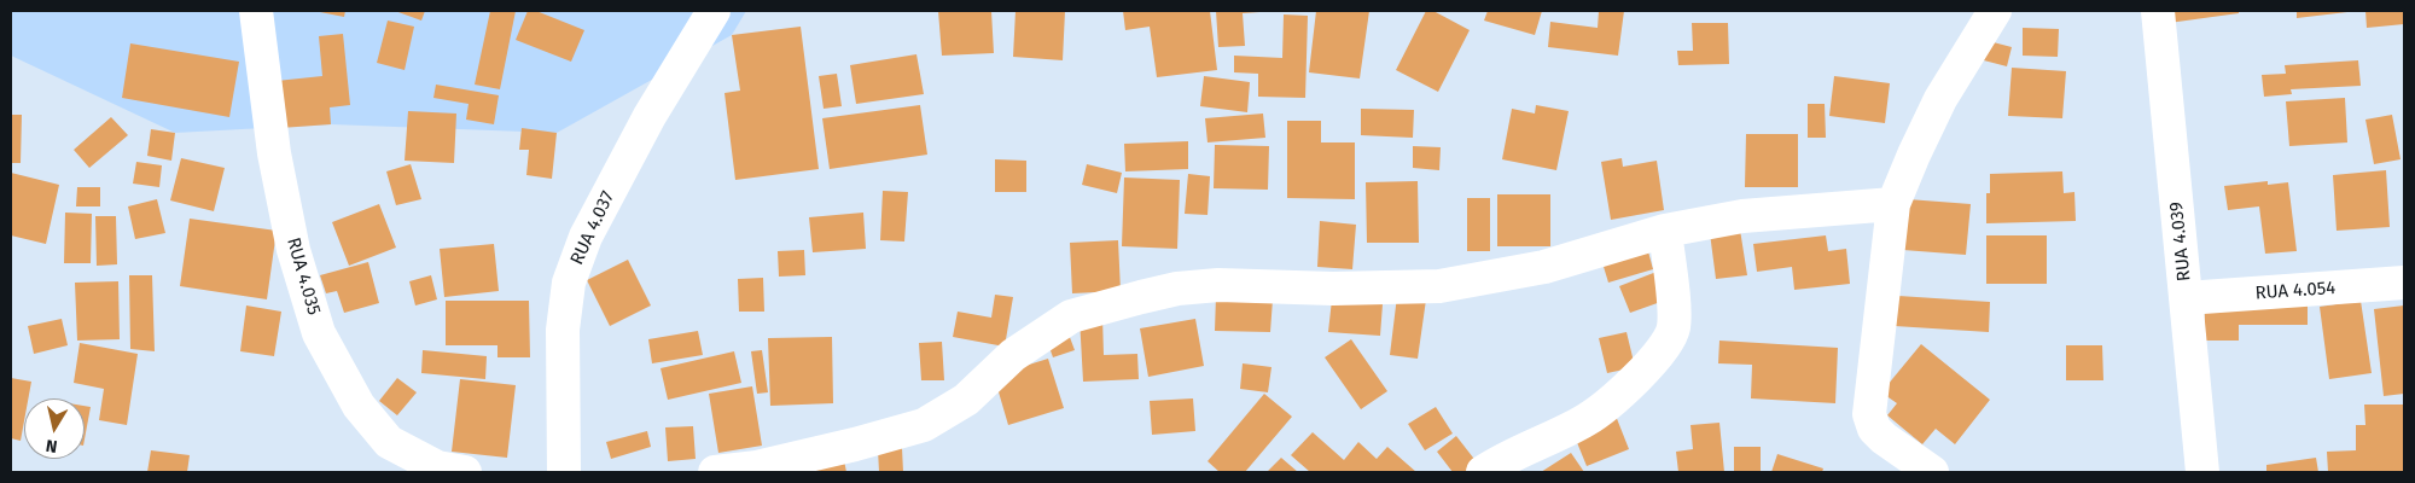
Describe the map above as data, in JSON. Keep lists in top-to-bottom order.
{
  "streets": {
    "street": [
      "RUA 4.037",
      "RUA 4.039",
      "RUA 4.035",
      "RUA 4.054"
    ]
  },
  "crossings": [
    ["RUA 4.039", "RUA 4.054"]
  ],
  "north": "bottom"
}
